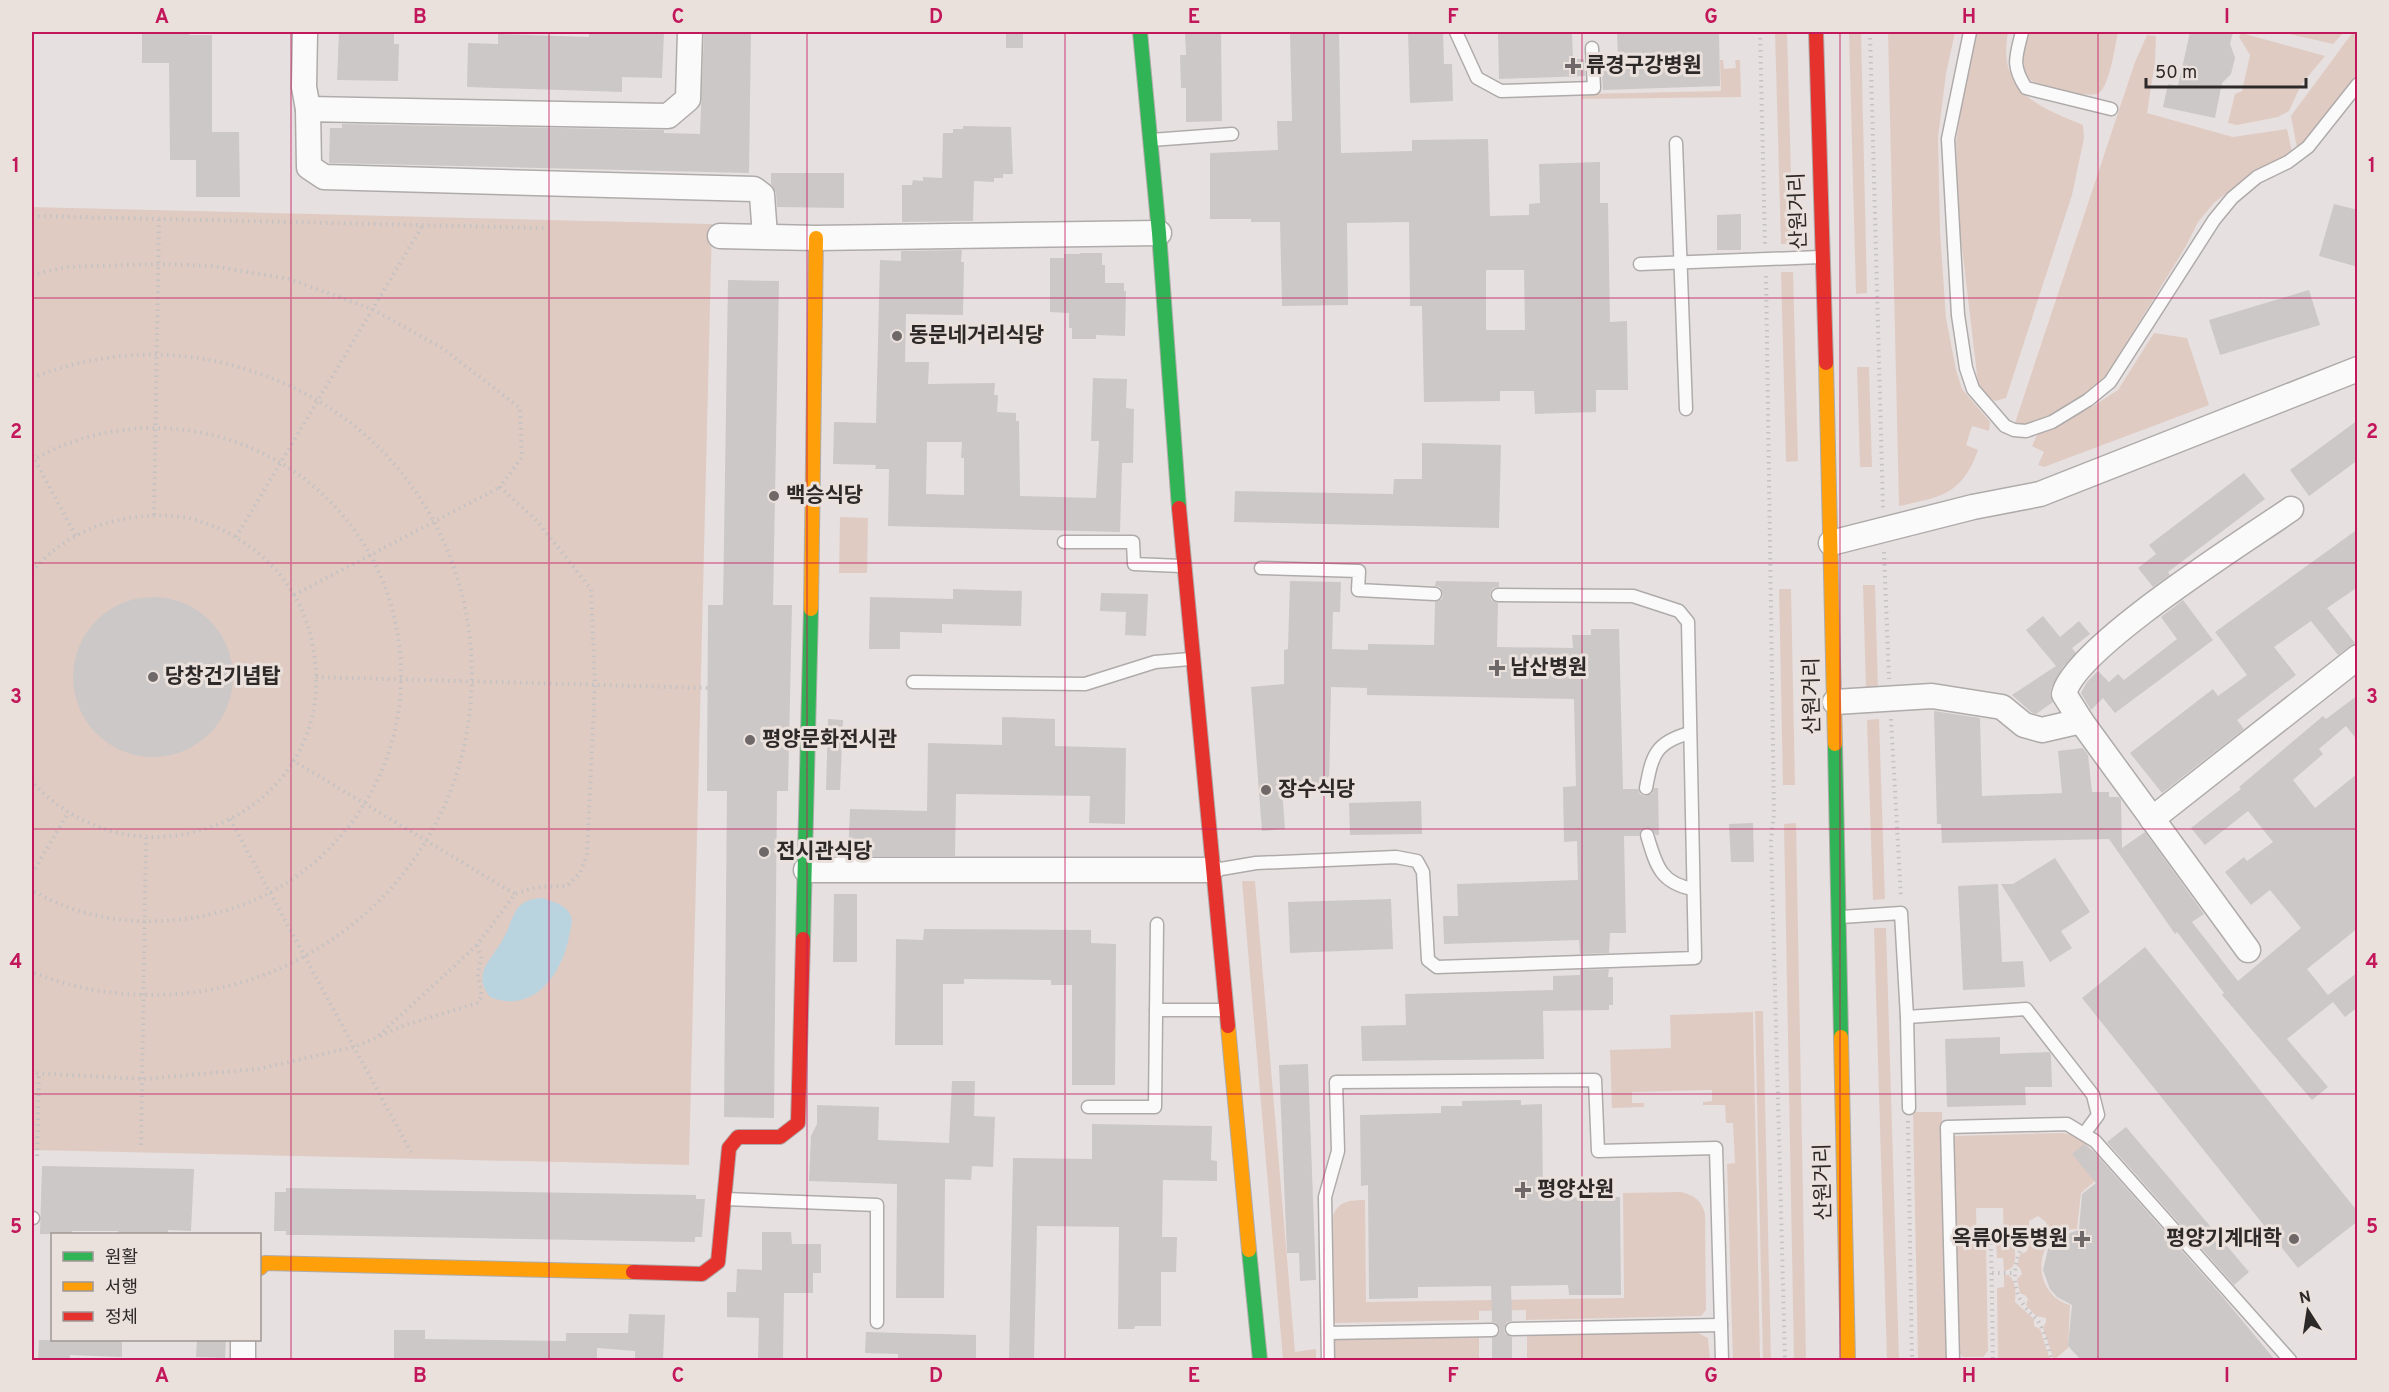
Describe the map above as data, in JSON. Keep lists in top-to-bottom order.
{
  "streets": {
    "street": ["산원거리"]
  },
  "places": {
    "health": [
      "류경구강병원",
      "남산병원",
      "평양산원",
      "옥류아동병원"
    ],
    "other": [
      "동문네거리식당",
      "백승식당",
      "당창건기념탑",
      "평양문화전시관",
      "장수식당",
      "전시관식당",
      "평양기계대학"
    ]
  },
  "legend": ["원활", "서행", "정체"],
  "scale_bar": "50 m",
  "north": "top",
  "grid": {
    "columns": [
      "A",
      "B",
      "C",
      "D",
      "E",
      "F",
      "G",
      "H",
      "I"
    ],
    "rows": [
      "1",
      "2",
      "3",
      "4",
      "5"
    ]
  }
}
